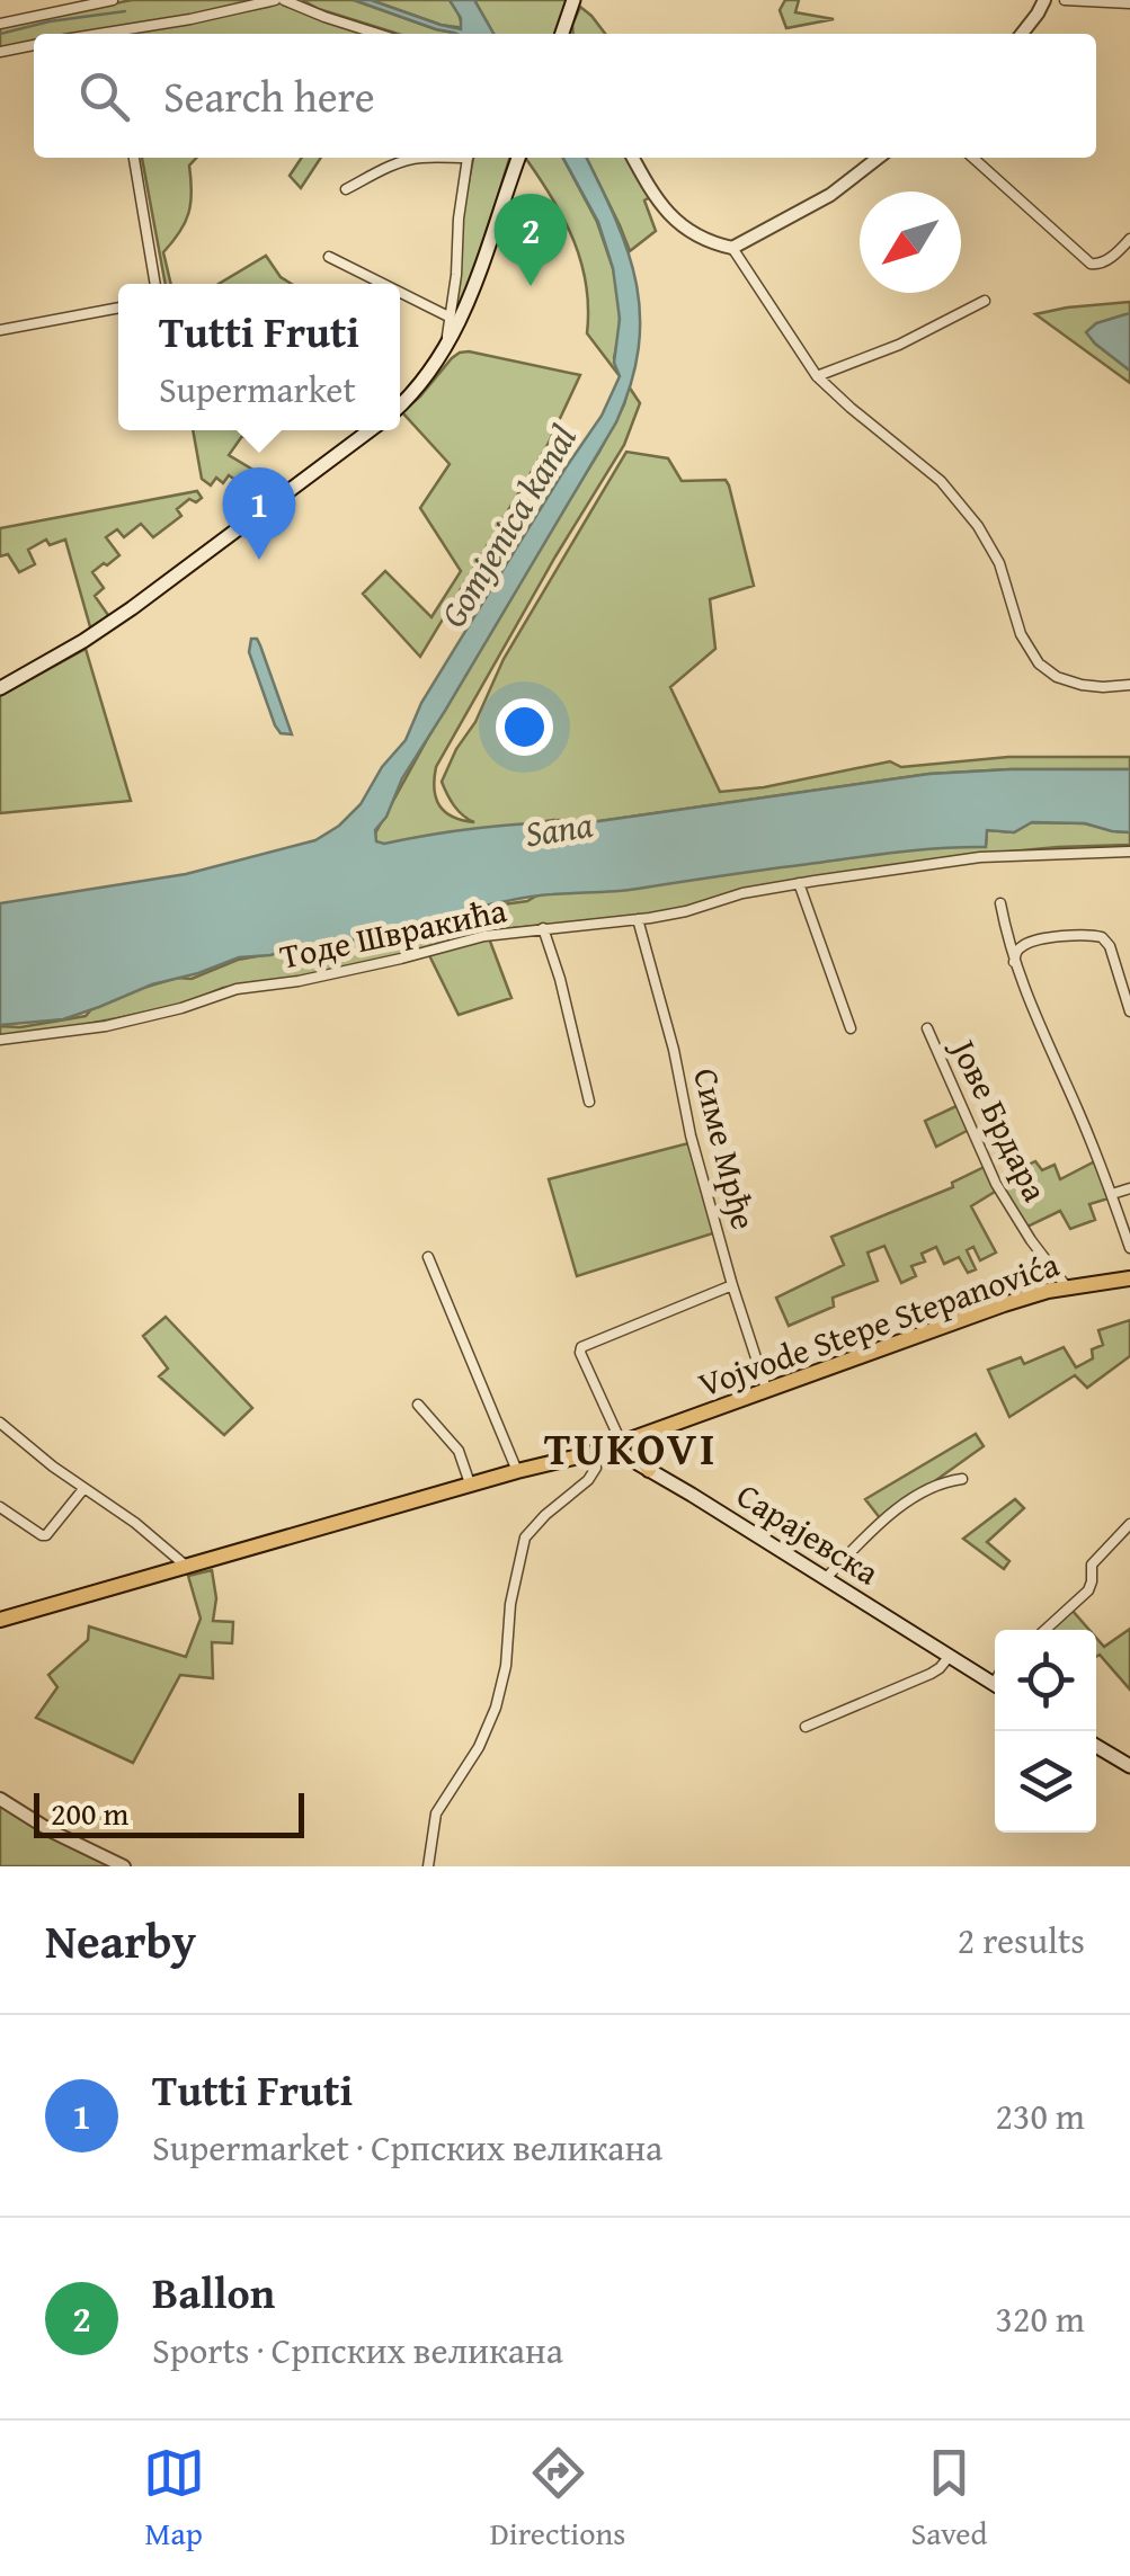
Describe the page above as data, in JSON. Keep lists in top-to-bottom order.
{
  "streets": {
    "main road": ["Vojvode Stepe Stepanovića", "Сарајевска"],
    "street": ["Тоде Швракића", "Јове Брдара", "Симе Мрђе"]
  },
  "crossings": [
    ["Тоде Швракића", "Симе Мрђе"],
    ["Јове Брдара", "Vojvode Stepe Stepanovića"],
    ["Симе Мрђе", "Vojvode Stepe Stepanovića"],
    ["Vojvode Stepe Stepanovića", "Сарајевска"]
  ],
  "districts": ["TUKOVI"],
  "water": ["Gomjenica kanal", "Sana"],
  "scale_bar": "200 m",
  "north": "bottom left",
  "page": {
    "search": "Search here",
    "pins": ["2", "1"],
    "popup": ["Tutti Fruti", "Supermarket"],
    "scale": "200 m",
    "heading": ["Nearby", "2 results"],
    "list": [
      {
        "mark": "1",
        "name": "Tutti Fruti",
        "note": "Supermarket · Српских великана",
        "value": "230 m"
      },
      {
        "mark": "2",
        "name": "Ballon",
        "note": "Sports · Српских великана",
        "value": "320 m"
      }
    ],
    "nav": ["Map", "Directions", "Saved"]
  }
}
